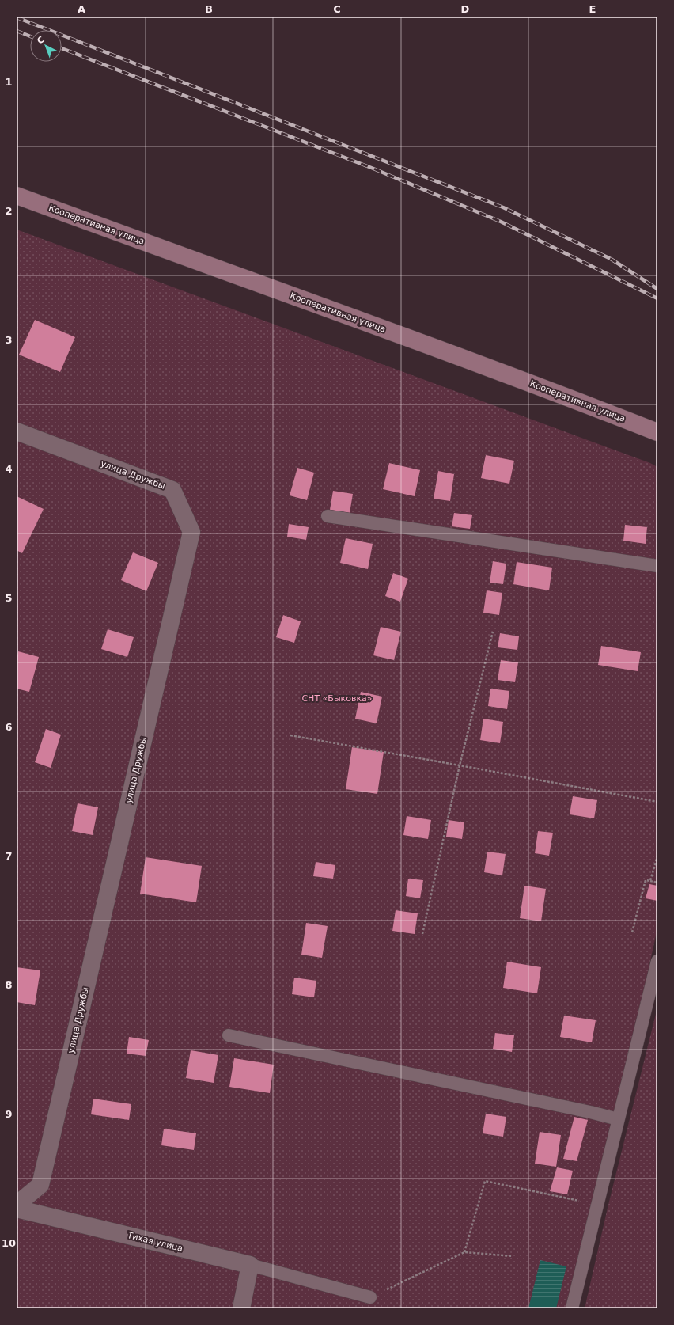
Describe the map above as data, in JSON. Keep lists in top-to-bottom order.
{
  "streets": {
    "main road": ["Кооперативная улица"],
    "street": ["улица Дружбы", "Тихая улица"]
  },
  "parks": ["СНТ «Быковка»"],
  "north": "top left",
  "grid": {
    "columns": [
      "A",
      "B",
      "C",
      "D",
      "E"
    ],
    "rows": [
      "1",
      "2",
      "3",
      "4",
      "5",
      "6",
      "7",
      "8",
      "9",
      "10"
    ]
  }
}
